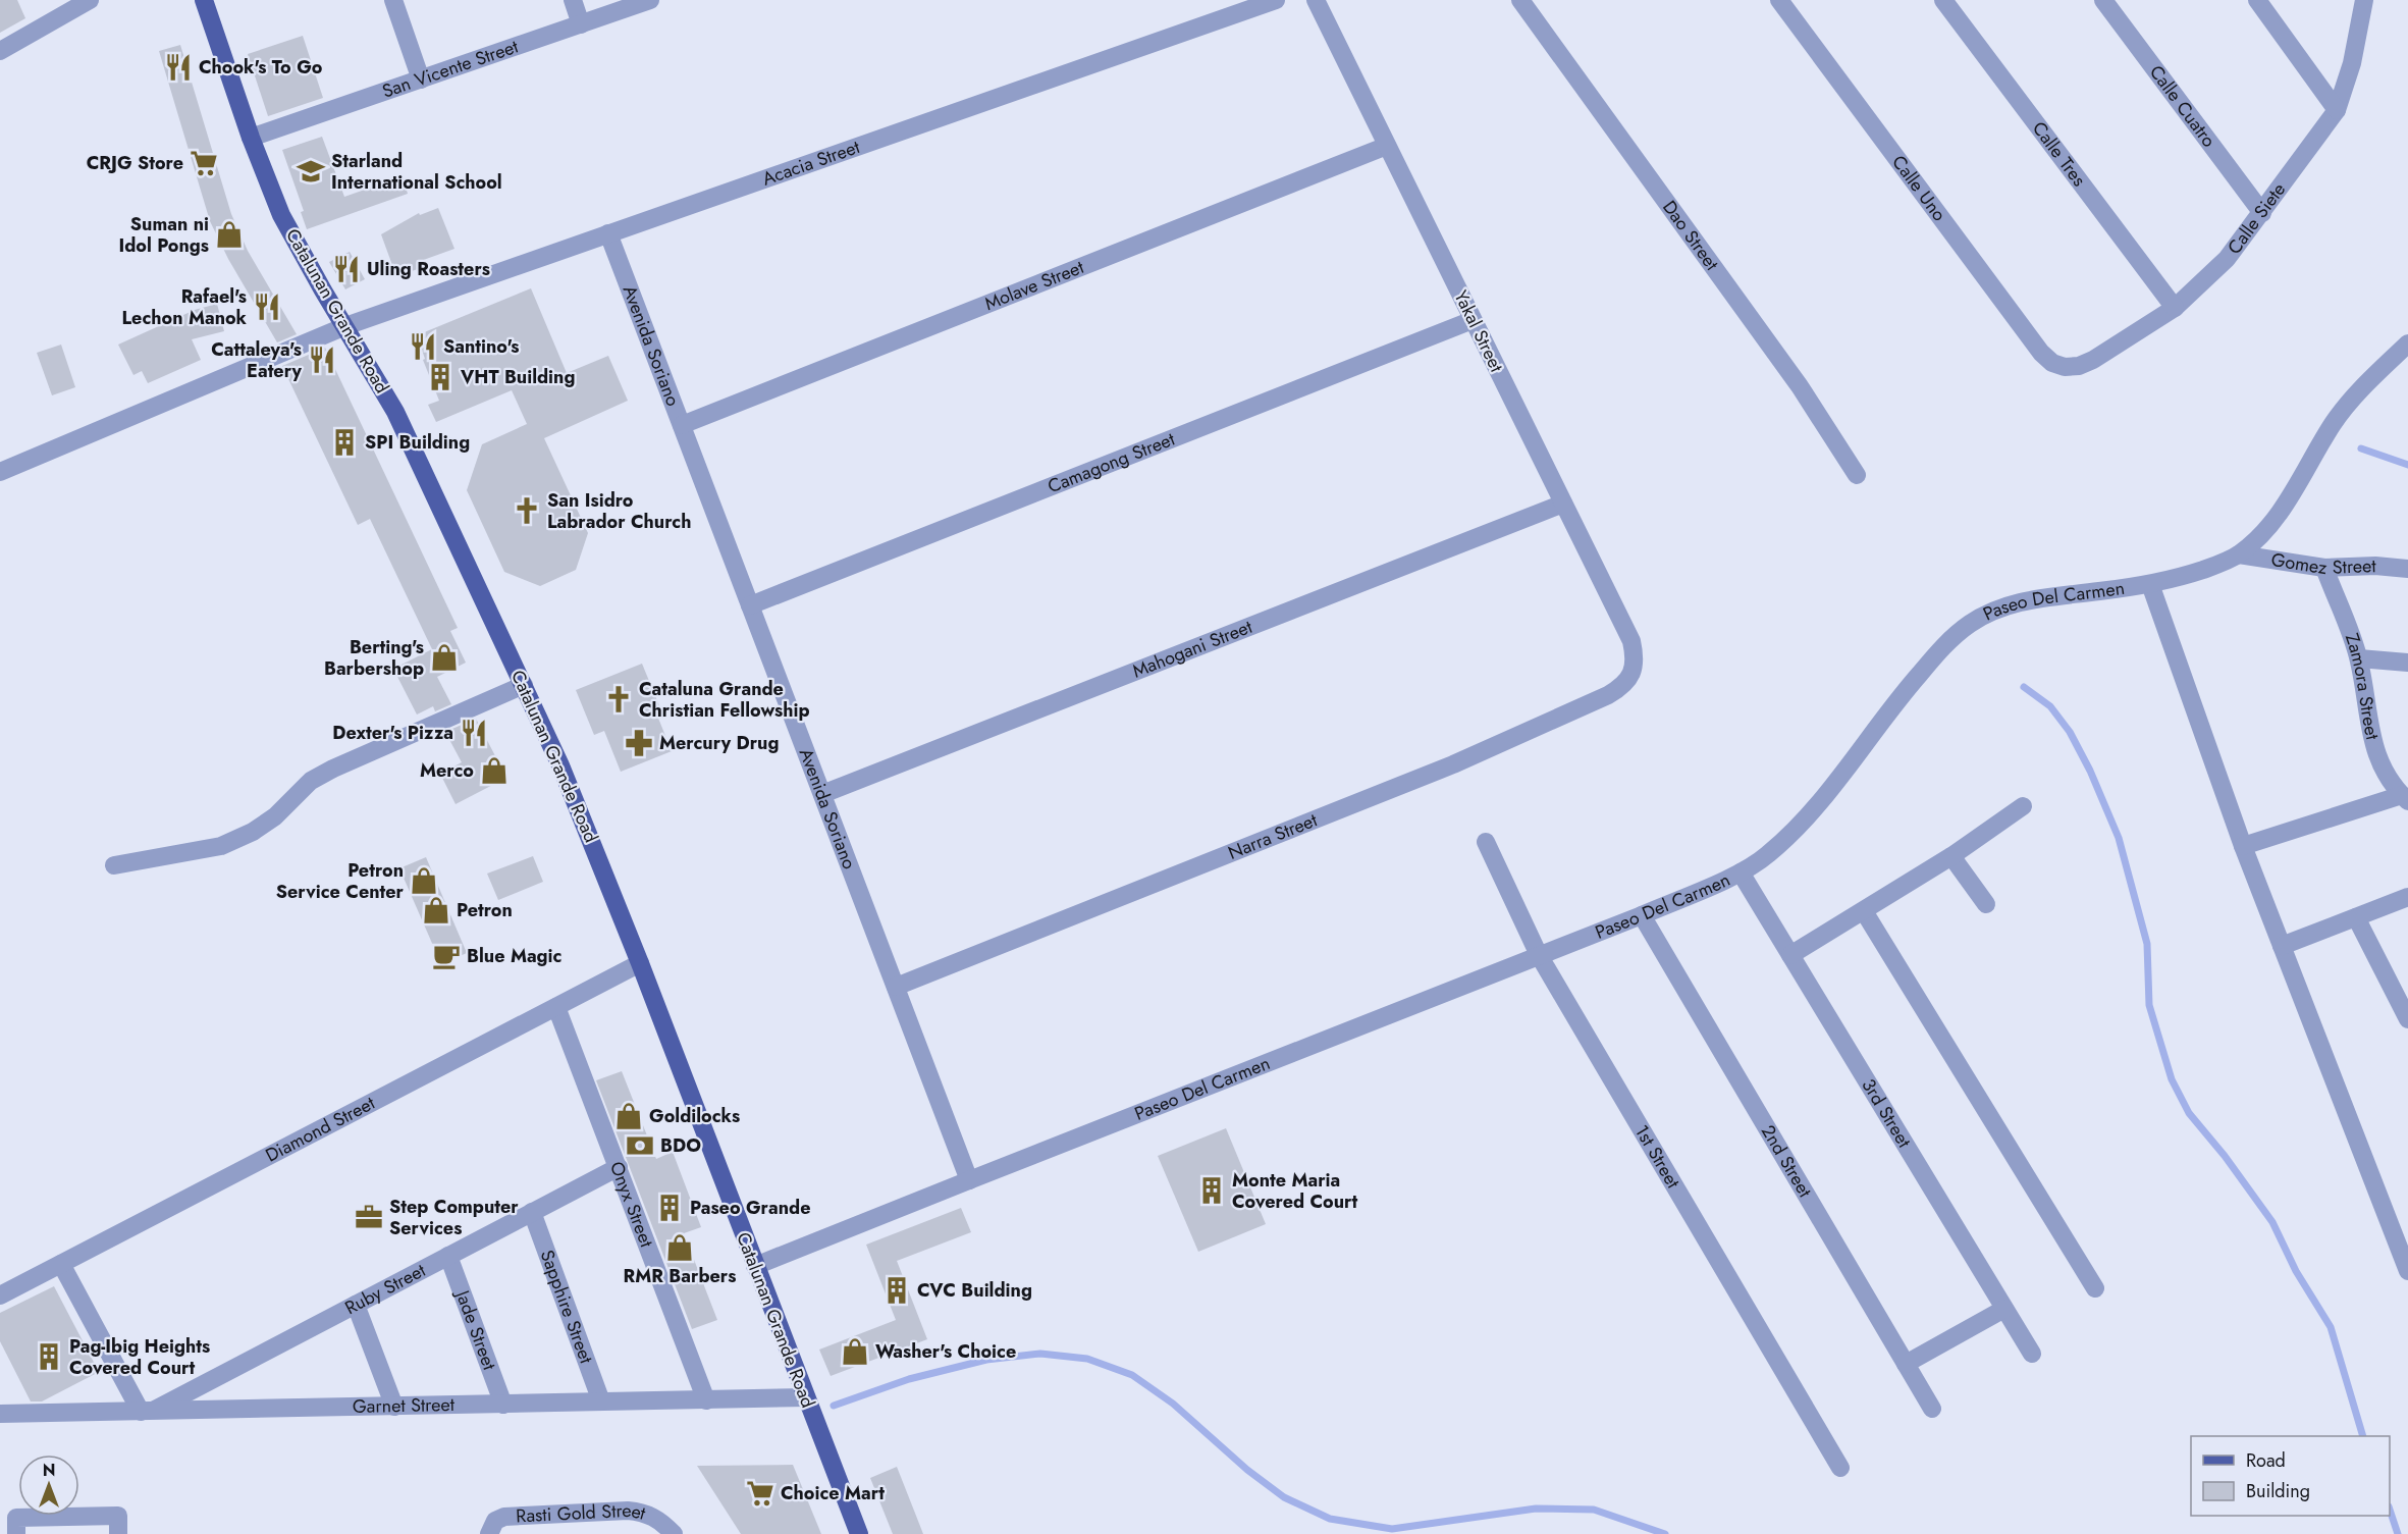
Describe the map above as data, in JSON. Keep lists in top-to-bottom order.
{
  "streets": {
    "main road": ["Catalunan Grande Road"],
    "street": [
      "San Vicente Street",
      "Calle Cuatro",
      "Calle Tres",
      "Acacia Street",
      "Calle Uno",
      "Calle Siete",
      "Dao Street",
      "Molave Street",
      "Yakal Street",
      "Avenida Soriano",
      "Camagong Street",
      "Gomez Street",
      "Paseo Del Carmen",
      "Mahogani Street",
      "Zamora Street",
      "Narra Street",
      "3rd Street",
      "Diamond Street",
      "1st Street",
      "2nd Street",
      "Onyx Street",
      "Ruby Street",
      "Sapphire Street",
      "Jade Street",
      "Garnet Street",
      "Rasti Gold Street"
    ]
  },
  "crossings": [
    ["San Vicente Street", "Catalunan Grande Road"],
    ["Calle Cuatro", "Calle Siete"],
    ["Calle Tres", "Calle Siete"],
    ["Acacia Street", "Catalunan Grande Road"],
    ["Acacia Street", "Avenida Soriano"],
    ["Calle Uno", "Calle Siete"],
    ["Molave Street", "Yakal Street"],
    ["Molave Street", "Avenida Soriano"],
    ["Catalunan Grande Road", "Paseo Del Carmen"],
    ["Catalunan Grande Road", "Diamond Street"],
    ["Catalunan Grande Road", "Garnet Street"],
    ["Yakal Street", "Camagong Street"],
    ["Yakal Street", "Mahogani Street"],
    ["Yakal Street", "Narra Street"],
    ["Avenida Soriano", "Camagong Street"],
    ["Avenida Soriano", "Paseo Del Carmen"],
    ["Avenida Soriano", "Mahogani Street"],
    ["Avenida Soriano", "Narra Street"],
    ["Gomez Street", "Paseo Del Carmen"],
    ["Gomez Street", "Zamora Street"],
    ["Paseo Del Carmen", "3rd Street"],
    ["Paseo Del Carmen", "1st Street"],
    ["Paseo Del Carmen", "2nd Street"],
    ["Diamond Street", "Onyx Street"],
    ["Onyx Street", "Ruby Street"],
    ["Onyx Street", "Garnet Street"],
    ["Ruby Street", "Sapphire Street"],
    ["Ruby Street", "Jade Street"],
    ["Ruby Street", "Garnet Street"],
    ["Sapphire Street", "Garnet Street"],
    ["Jade Street", "Garnet Street"]
  ],
  "places": {
    "restaurant": [
      "Chook's To Go",
      "Uling Roasters",
      "Rafael's Lechon Manok",
      "Santino's",
      "Cattaleya's Eatery",
      "Dexter's Pizza"
    ],
    "supermarket": ["CRJG Store", "Choice Mart"],
    "school or university": ["Starland International School"],
    "shop": [
      "Suman ni Idol Pongs",
      "Berting's Barbershop",
      "Merco",
      "Petron Service Center",
      "Petron",
      "Goldilocks",
      "RMR Barbers",
      "Washer's Choice"
    ],
    "building": [
      "VHT Building",
      "SPI Building",
      "Monte Maria Covered Court",
      "Paseo Grande",
      "CVC Building",
      "Pag-Ibig Heights Covered Court"
    ],
    "church": ["San Isidro Labrador Church", "Cataluna Grande Christian Fellowship"],
    "pharmacy": ["Mercury Drug"],
    "cafe": ["Blue Magic"],
    "bank": ["BDO"],
    "office": ["Step Computer Services"]
  },
  "legend": ["Road", "Building"],
  "north": "top"
}
